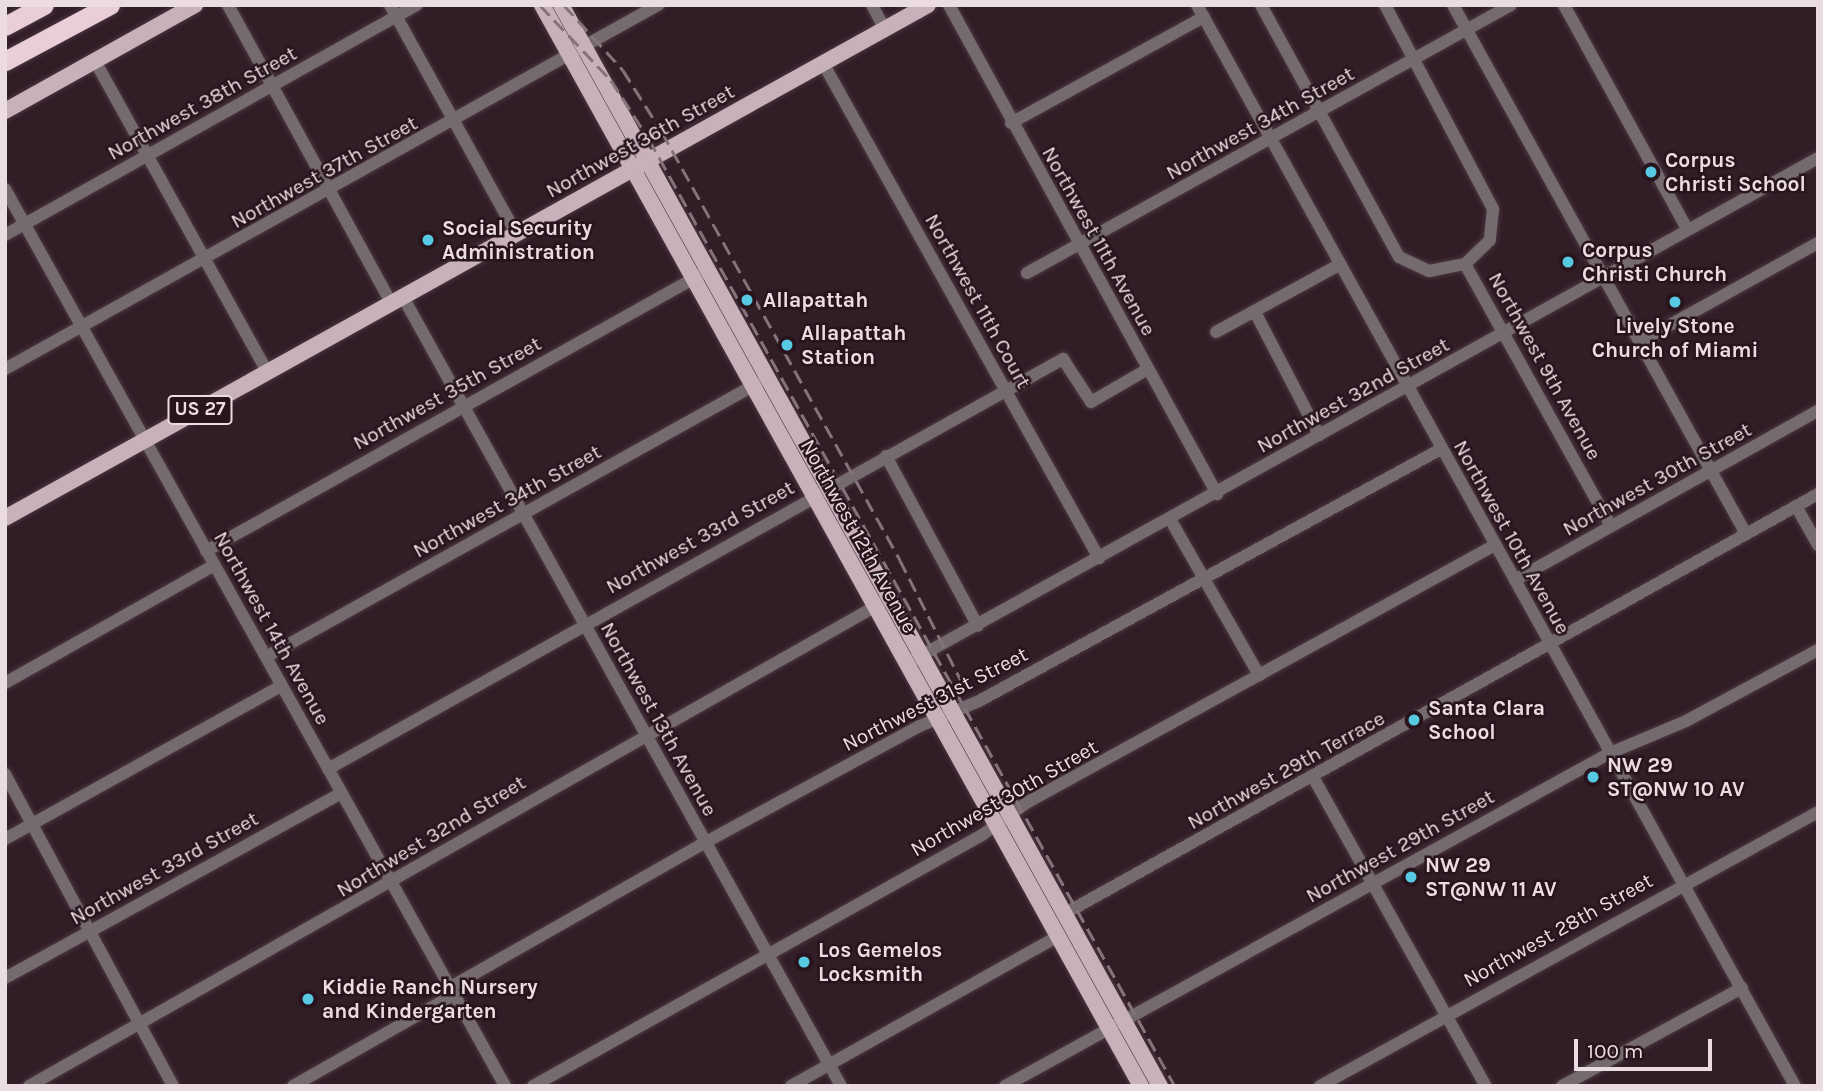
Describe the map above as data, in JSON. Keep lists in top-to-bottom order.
{
  "streets": {
    "main road": ["Northwest 36th Street", "US 27", "Northwest 12th Avenue"],
    "street": [
      "Northwest 38th Street",
      "Northwest 34th Street",
      "Northwest 37th Street",
      "Northwest 11th Avenue",
      "Northwest 11th Court",
      "Northwest 9th Avenue",
      "Northwest 35th Street",
      "Northwest 32nd Street",
      "Northwest 30th Street",
      "Northwest 33rd Street",
      "Northwest 10th Avenue",
      "Northwest 14th Avenue",
      "Northwest 31st Street",
      "Northwest 13th Avenue",
      "Northwest 29th Terrace",
      "Northwest 29th Street",
      "Northwest 28th Street"
    ]
  },
  "crossings": [
    ["Northwest 38th Street", "Northwest 14th Avenue"],
    ["Northwest 38th Street", "Northwest 13th Avenue"],
    ["Northwest 34th Street", "Northwest 11th Avenue"],
    ["Northwest 34th Street", "Northwest 9th Avenue"],
    ["Northwest 34th Street", "Northwest 12th Avenue"],
    ["Northwest 34th Street", "Northwest 10th Avenue"],
    ["Northwest 34th Street", "Northwest 14th Avenue"],
    ["Northwest 34th Street", "Northwest 13th Avenue"],
    ["Northwest 36th Street", "Northwest 11th Court"],
    ["Northwest 36th Street", "Northwest 12th Avenue"],
    ["Northwest 36th Street", "Northwest 14th Avenue"],
    ["Northwest 36th Street", "Northwest 13th Avenue"],
    ["Northwest 37th Street", "Northwest 12th Avenue"],
    ["Northwest 37th Street", "Northwest 14th Avenue"],
    ["Northwest 37th Street", "Northwest 13th Avenue"],
    ["Northwest 11th Avenue", "Northwest 32nd Street"],
    ["Northwest 11th Avenue", "Northwest 33rd Street"],
    ["Northwest 11th Court", "Northwest 32nd Street"],
    ["Northwest 11th Court", "Northwest 33rd Street"],
    ["Northwest 9th Avenue", "Northwest 32nd Street"],
    ["Northwest 9th Avenue", "Northwest 30th Street"],
    ["Northwest 35th Street", "Northwest 12th Avenue"],
    ["Northwest 35th Street", "Northwest 14th Avenue"],
    ["Northwest 35th Street", "Northwest 13th Avenue"],
    ["Northwest 32nd Street", "Northwest 12th Avenue"],
    ["Northwest 32nd Street", "Northwest 10th Avenue"],
    ["Northwest 32nd Street", "Northwest 14th Avenue"],
    ["Northwest 32nd Street", "Northwest 13th Avenue"],
    ["Northwest 30th Street", "Northwest 12th Avenue"],
    ["Northwest 30th Street", "Northwest 10th Avenue"],
    ["Northwest 30th Street", "Northwest 13th Avenue"],
    ["Northwest 12th Avenue", "Northwest 33rd Street"],
    ["Northwest 12th Avenue", "Northwest 31st Street"],
    ["Northwest 12th Avenue", "Northwest 29th Terrace"],
    ["Northwest 12th Avenue", "Northwest 29th Street"],
    ["Northwest 33rd Street", "Northwest 14th Avenue"],
    ["Northwest 33rd Street", "Northwest 13th Avenue"],
    ["Northwest 10th Avenue", "Northwest 31st Street"],
    ["Northwest 10th Avenue", "Northwest 29th Terrace"],
    ["Northwest 10th Avenue", "Northwest 29th Street"],
    ["Northwest 10th Avenue", "Northwest 28th Street"],
    ["Northwest 14th Avenue", "Northwest 31st Street"],
    ["Northwest 31st Street", "Northwest 13th Avenue"]
  ],
  "places": [
    "Corpus Christi School",
    "Social Security Administration",
    "Corpus Christi Church",
    "Allapattah",
    "Lively Stone Church of Miami",
    "Allapattah Station",
    "Santa Clara School",
    "NW 29 ST@NW 10 AV",
    "NW 29 ST@NW 11 AV",
    "Los Gemelos Locksmith",
    "Kiddie Ranch Nursery and Kindergarten"
  ],
  "scale_bar": "100 m"
}
